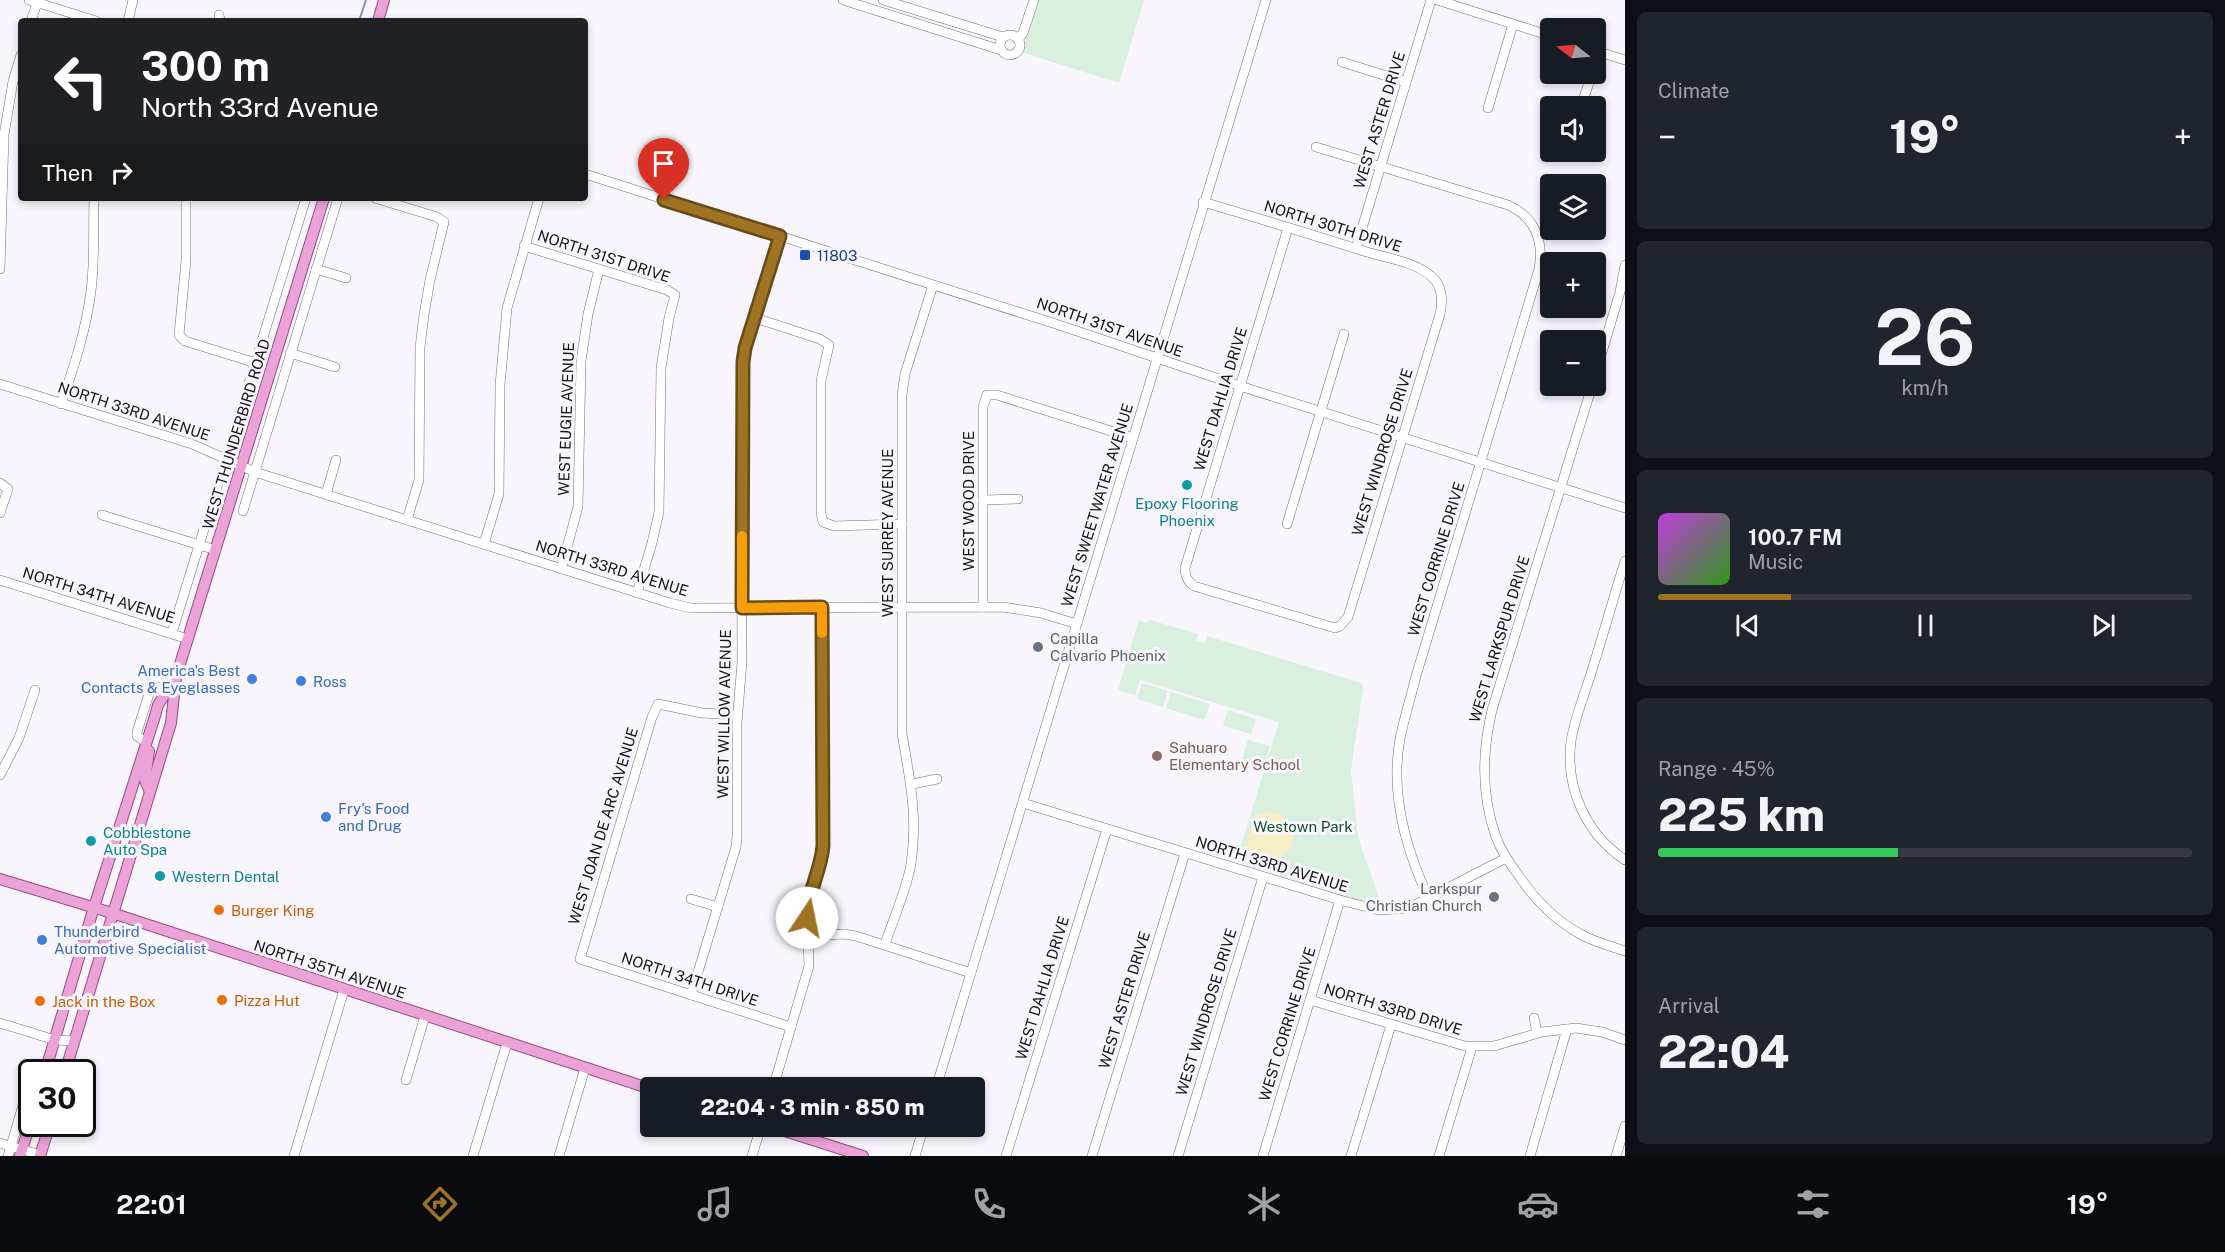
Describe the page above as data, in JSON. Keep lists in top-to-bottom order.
{
  "streets": {
    "main road": ["WEST THUNDERBIRD ROAD", "NORTH 35TH AVENUE"],
    "street": [
      "WEST ASTER DRIVE",
      "NORTH 30TH DRIVE",
      "NORTH 31ST DRIVE",
      "NORTH 31ST AVENUE",
      "WEST DAHLIA DRIVE",
      "NORTH 33RD AVENUE",
      "WEST EUGIE AVENUE",
      "WEST WINDROSE DRIVE",
      "WEST WOOD DRIVE",
      "WEST SWEETWATER AVENUE",
      "WEST SURREY AVENUE",
      "WEST CORRINE DRIVE",
      "NORTH 34TH AVENUE",
      "WEST LARKSPUR DRIVE",
      "WEST WILLOW AVENUE",
      "WEST JOAN DE ARC AVENUE",
      "NORTH 34TH DRIVE",
      "NORTH 33RD DRIVE"
    ]
  },
  "crossings": [
    ["WEST ASTER DRIVE", "NORTH 30TH DRIVE"],
    ["WEST ASTER DRIVE", "NORTH 33RD AVENUE"],
    ["WEST ASTER DRIVE", "WEST CORRINE DRIVE"],
    ["NORTH 30TH DRIVE", "WEST DAHLIA DRIVE"],
    ["NORTH 30TH DRIVE", "WEST WINDROSE DRIVE"],
    ["NORTH 30TH DRIVE", "WEST SWEETWATER AVENUE"],
    ["NORTH 31ST DRIVE", "NORTH 33RD AVENUE"],
    ["NORTH 31ST DRIVE", "WEST EUGIE AVENUE"],
    ["NORTH 31ST AVENUE", "WEST DAHLIA DRIVE"],
    ["NORTH 31ST AVENUE", "WEST WINDROSE DRIVE"],
    ["NORTH 31ST AVENUE", "WEST SWEETWATER AVENUE"],
    ["NORTH 31ST AVENUE", "WEST SURREY AVENUE"],
    ["NORTH 31ST AVENUE", "WEST CORRINE DRIVE"],
    ["NORTH 31ST AVENUE", "WEST LARKSPUR DRIVE"],
    ["NORTH 31ST AVENUE", "WEST WILLOW AVENUE"],
    ["WEST DAHLIA DRIVE", "NORTH 33RD AVENUE"],
    ["WEST DAHLIA DRIVE", "WEST WINDROSE DRIVE"],
    ["NORTH 33RD AVENUE", "WEST EUGIE AVENUE"],
    ["NORTH 33RD AVENUE", "WEST THUNDERBIRD ROAD"],
    ["NORTH 33RD AVENUE", "WEST WINDROSE DRIVE"],
    ["NORTH 33RD AVENUE", "WEST WOOD DRIVE"],
    ["NORTH 33RD AVENUE", "WEST SWEETWATER AVENUE"],
    ["NORTH 33RD AVENUE", "WEST SURREY AVENUE"],
    ["NORTH 33RD AVENUE", "WEST CORRINE DRIVE"],
    ["NORTH 33RD AVENUE", "WEST LARKSPUR DRIVE"],
    ["NORTH 33RD AVENUE", "WEST WILLOW AVENUE"],
    ["WEST THUNDERBIRD ROAD", "NORTH 34TH AVENUE"],
    ["WEST THUNDERBIRD ROAD", "NORTH 35TH AVENUE"],
    ["WEST WOOD DRIVE", "WEST SWEETWATER AVENUE"],
    ["WEST CORRINE DRIVE", "NORTH 33RD DRIVE"],
    ["WEST WILLOW AVENUE", "WEST JOAN DE ARC AVENUE"],
    ["WEST WILLOW AVENUE", "NORTH 34TH DRIVE"],
    ["WEST JOAN DE ARC AVENUE", "NORTH 34TH DRIVE"]
  ],
  "parks": ["Westown Park"],
  "places": {
    "transit": ["11803"],
    "other": [
      "Epoxy Flooring Phoenix",
      "Capilla Calvario Phoenix",
      "America's Best Contacts & Eyeglasses",
      "Ross",
      "Sahuaro Elementary School",
      "Fry's Food and Drug",
      "Cobblestone Auto Spa",
      "Western Dental",
      "Larkspur Christian Church",
      "Burger King",
      "Thunderbird Automotive Specialist",
      "Pizza Hut",
      "Jack in the Box"
    ]
  },
  "north": "left",
  "page": {
    "tile": [
      "Climate",
      ["26", "km/h"],
      ["Range · 45%", "225 km"],
      ["Arrival", "22:04"]
    ],
    "map_buttons": ["+", "−"],
    "turn": ["300 m", "North 33rd Avenue"],
    "heat": ["−", "19°", "+"],
    "then": "Then",
    "song": ["100.7 FM", "Music"],
    "limit": "30",
    "trip": "22:04 · 3 min · 850 m",
    "tabs": ["22:01", "19°"]
  }
}
